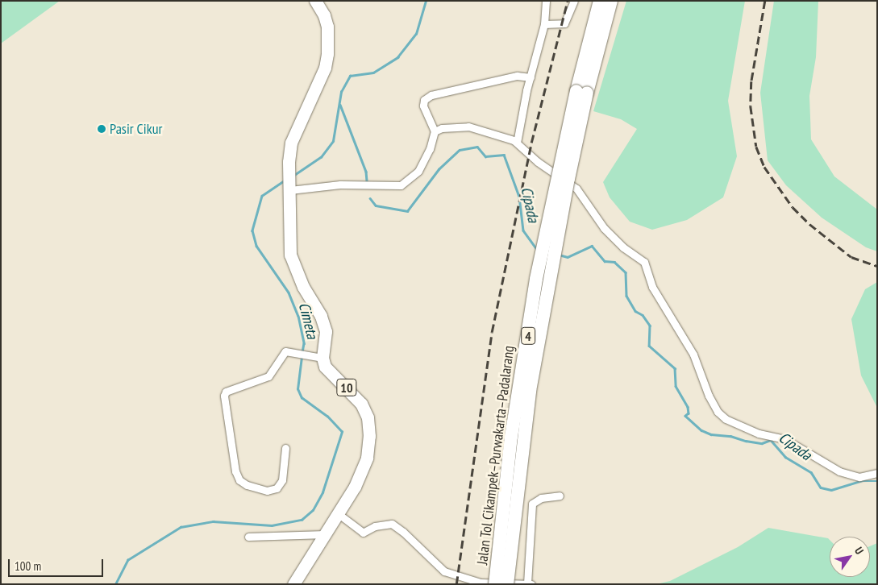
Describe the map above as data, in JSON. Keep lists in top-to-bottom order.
{
  "streets": {
    "highway": ["4", "10", "Jalan Tol Cikampek–Purwakarta–Padalarang"]
  },
  "water": ["Cipada", "Cimeta"],
  "places": ["Pasir Cikur"],
  "scale_bar": "100 m",
  "north": "top right"
}
